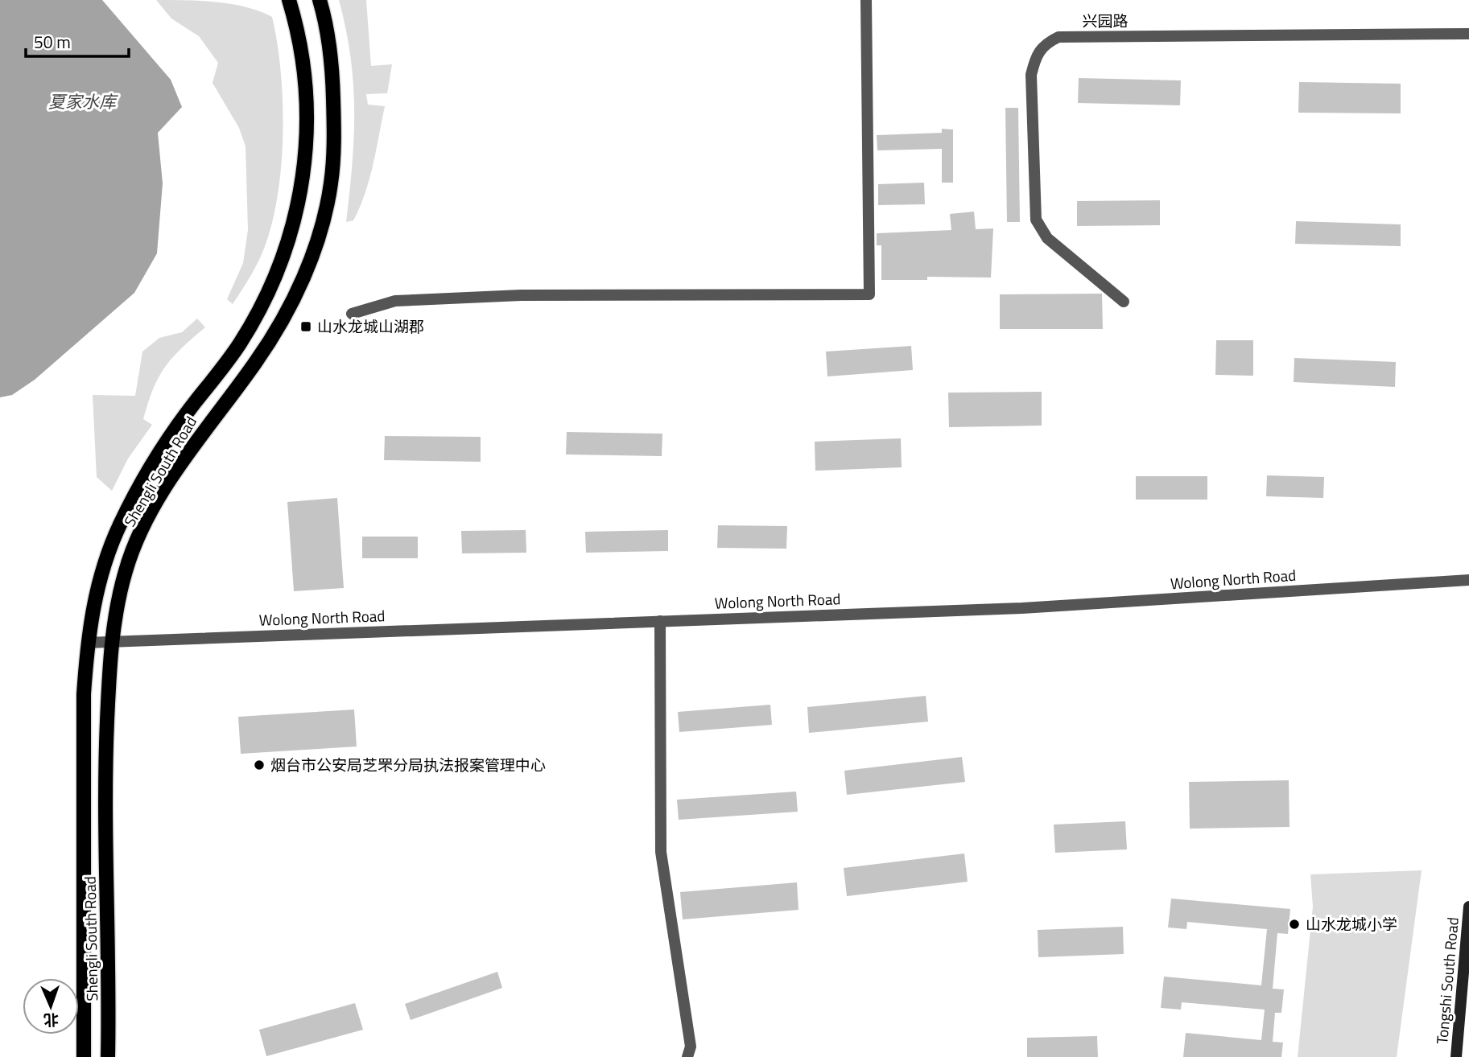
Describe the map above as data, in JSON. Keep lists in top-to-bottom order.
{
  "streets": {
    "main road": ["Shengli South Road", "Tongshi South Road"],
    "street": ["兴园路", "Wolong North Road"]
  },
  "crossings": [
    ["Shengli South Road", "Wolong North Road"]
  ],
  "water": ["夏家水库"],
  "places": {
    "transit": ["山水龙城山湖郡"],
    "other": ["烟台市公安局芝罘分局执法报案管理中心", "山水龙城小学"]
  },
  "scale_bar": "50 m",
  "north": "bottom"
}
